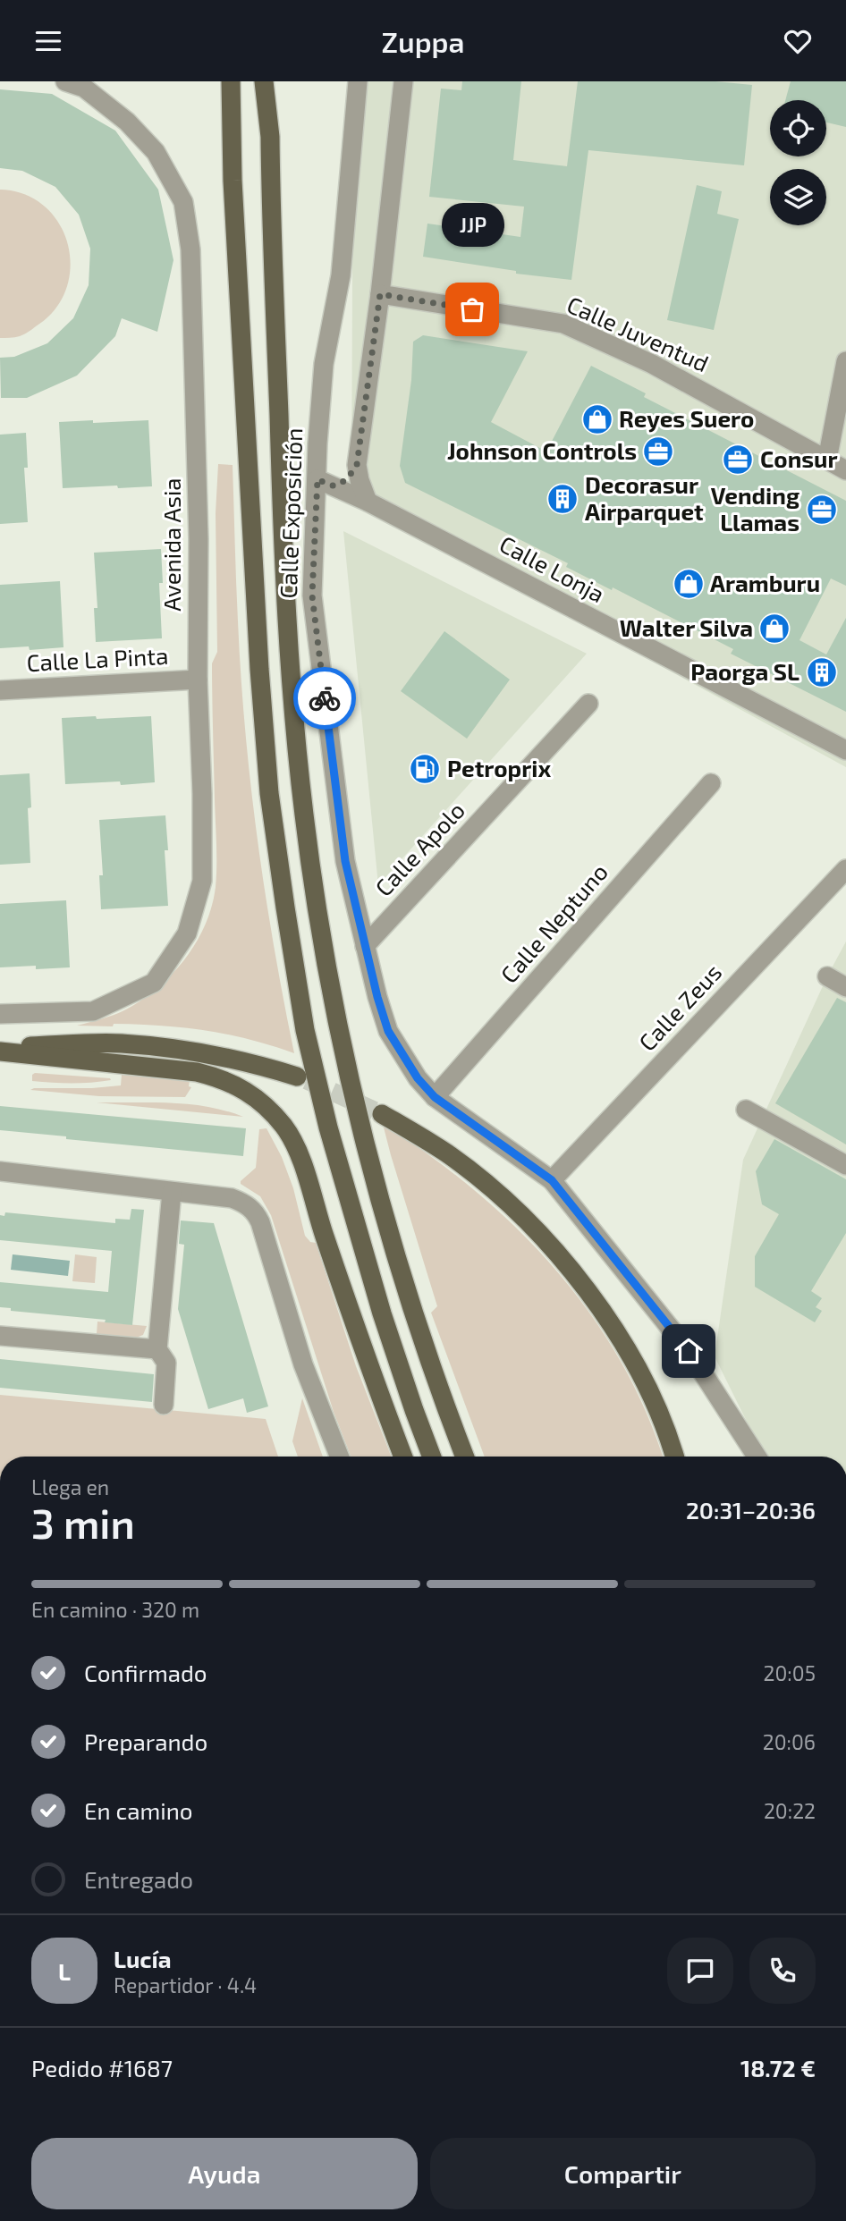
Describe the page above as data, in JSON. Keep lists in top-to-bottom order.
{
  "streets": {
    "street": [
      "Calle Juventud",
      "Calle Exposición",
      "Avenida Asia",
      "Calle Lonja",
      "Calle La Pinta",
      "Calle Apolo",
      "Calle Neptuno",
      "Calle Zeus"
    ]
  },
  "crossings": [
    ["Calle Exposición", "Calle Lonja"],
    ["Calle Exposición", "Calle Apolo"],
    ["Calle Exposición", "Calle Neptuno"],
    ["Calle Exposición", "Calle Zeus"],
    ["Avenida Asia", "Calle La Pinta"]
  ],
  "places": {
    "other": ["JJP"],
    "shop": ["Reyes Suero", "Aramburu", "Walter Silva"],
    "office": ["Johnson Controls", "Consur", "Vending Llamas"],
    "building": ["Decorasur Airparquet", "Paorga SL"],
    "fuel station": ["Petroprix"]
  },
  "page": {
    "header": "Zuppa",
    "bubble": "JJP",
    "heading": ["3 min", "Llega en", "20:31–20:36"],
    "panel": [
      "Lucía",
      "Repartidor · 4.4",
      "Pedido #1687",
      "18.72 €"
    ],
    "bar": "En camino · 320 m",
    "list": [
      ["Confirmado", "20:05"],
      ["Preparando", "20:06"],
      ["En camino", "20:22"],
      "Entregado"
    ],
    "round": "L",
    "buttons": ["Ayuda", "Compartir"]
  }
}
